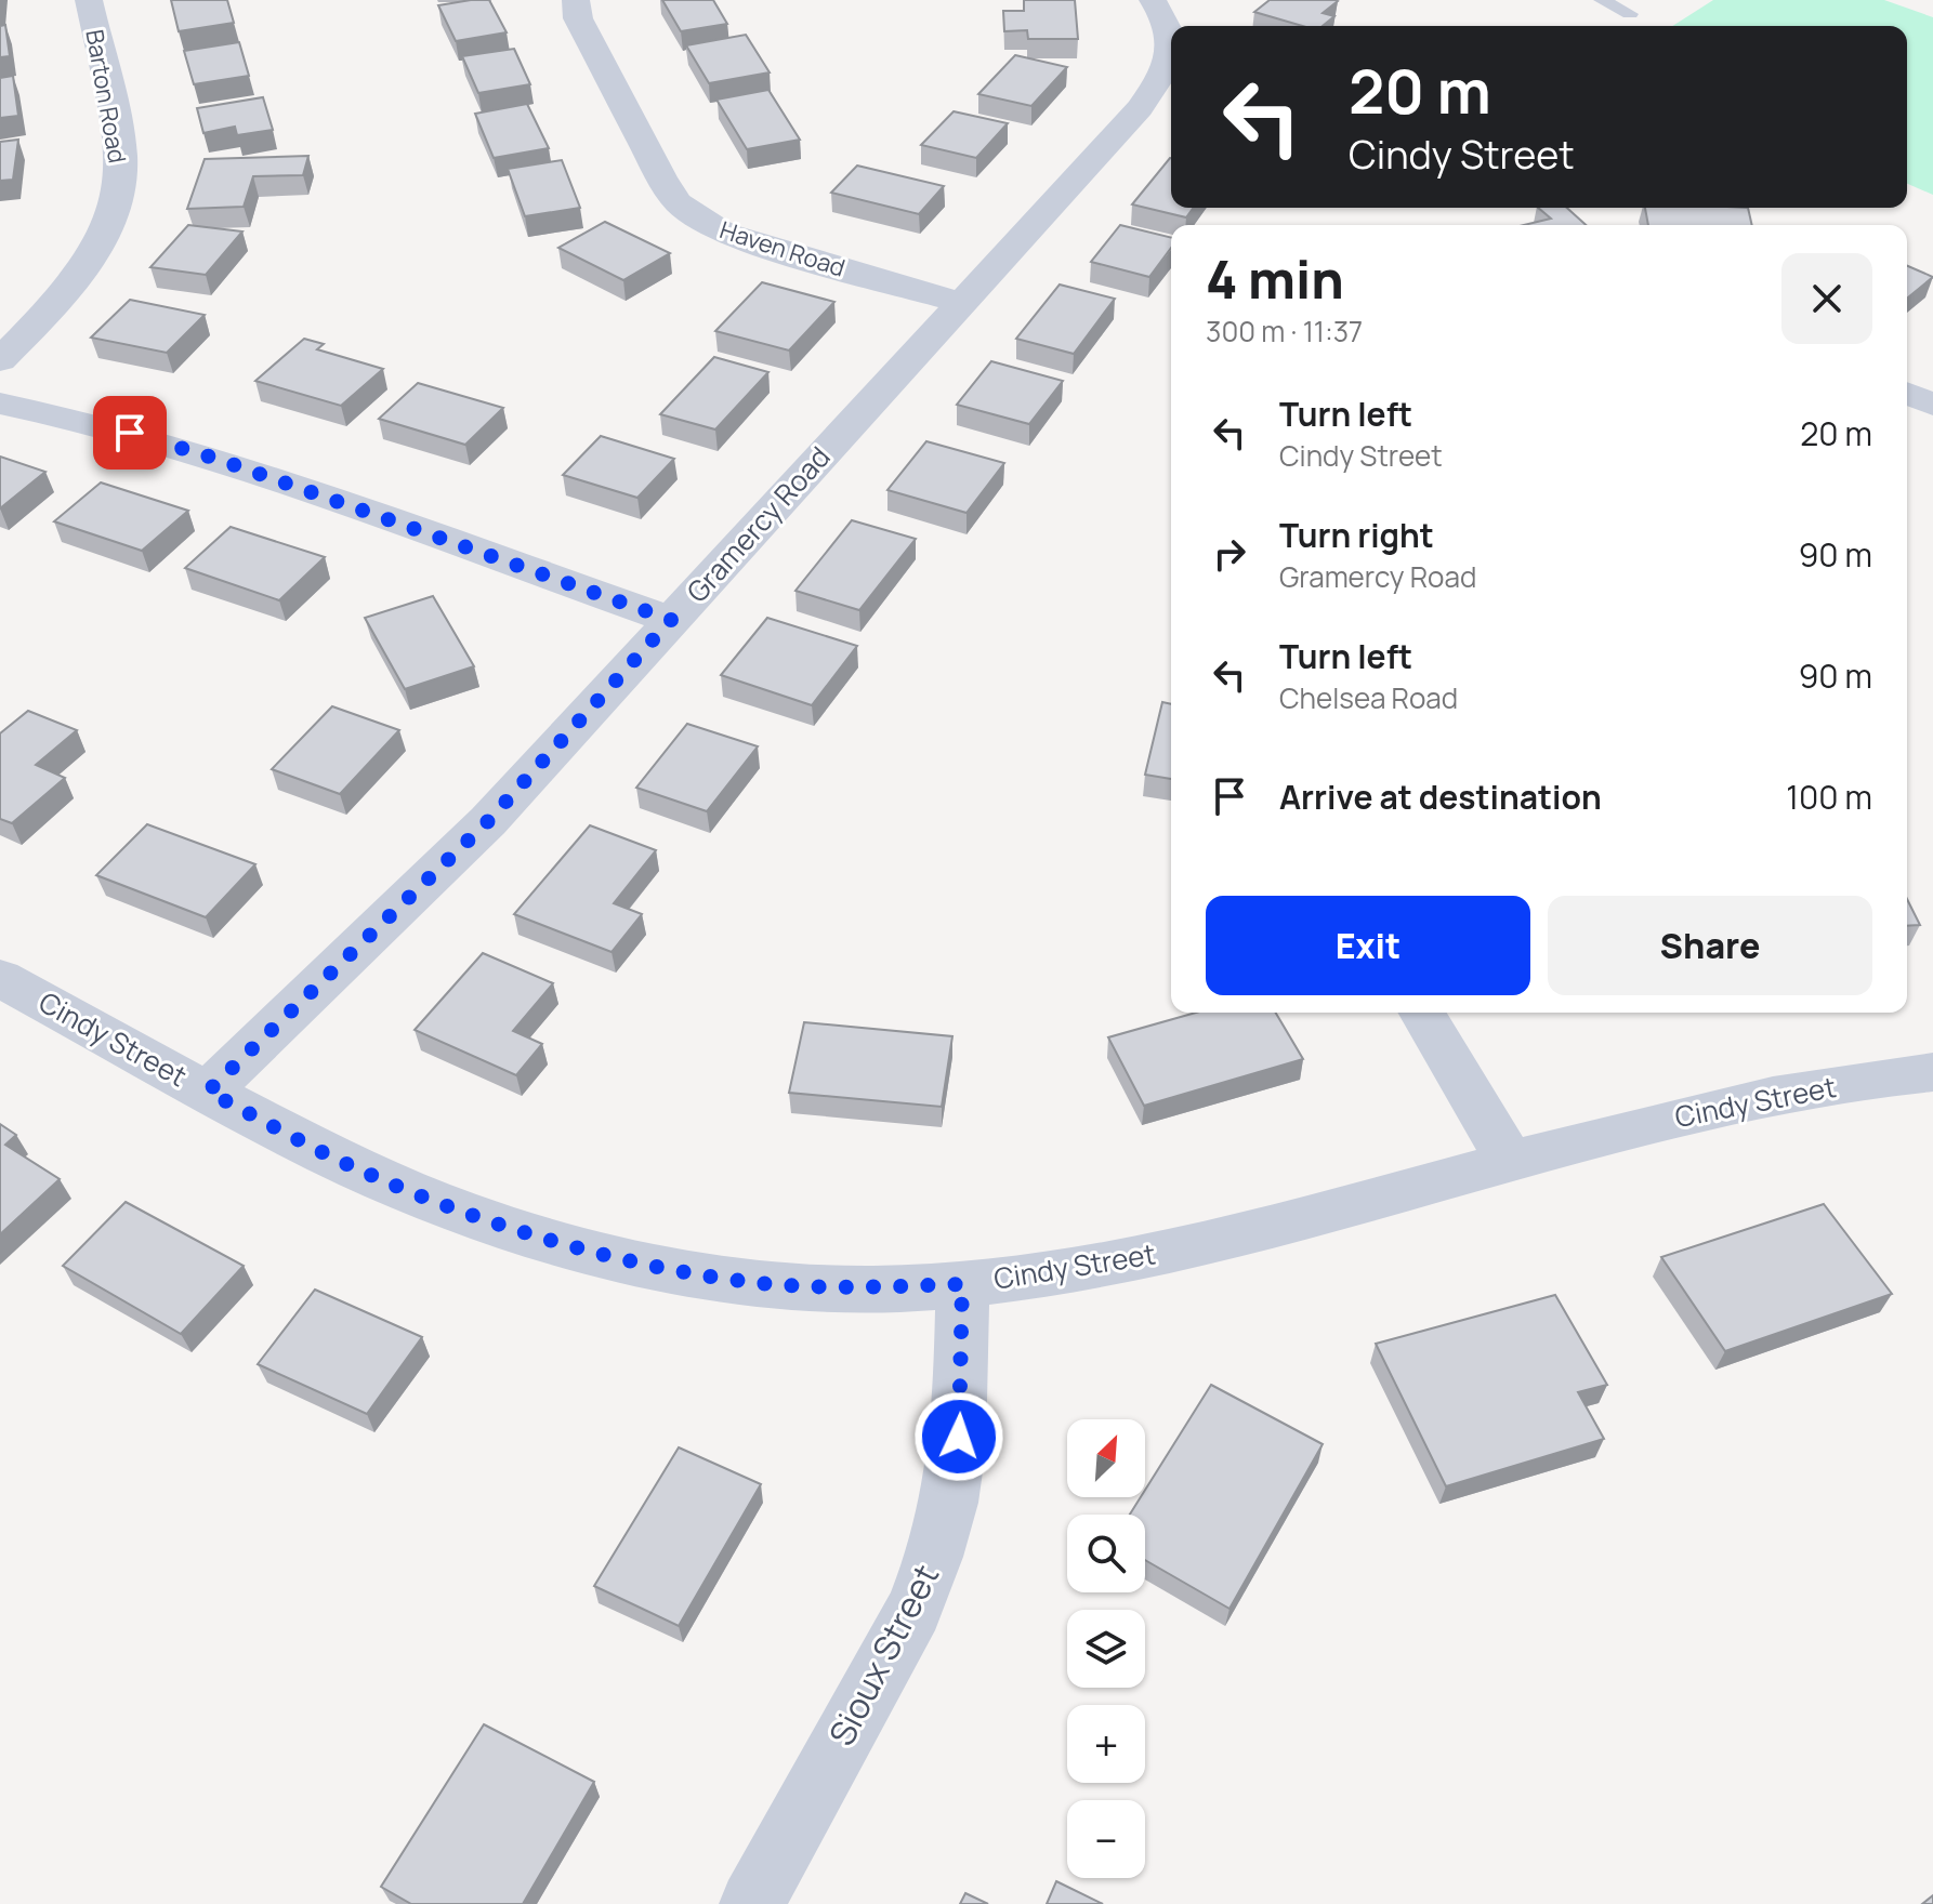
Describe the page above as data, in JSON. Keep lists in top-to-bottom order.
{
  "streets": {
    "street": [
      "Barton Road",
      "Haven Road",
      "Gramercy Road",
      "Cindy Street",
      "Sioux Street"
    ]
  },
  "crossings": [
    ["Haven Road", "Gramercy Road"],
    ["Gramercy Road", "Cindy Street"],
    ["Cindy Street", "Sioux Street"]
  ],
  "north": "top right",
  "page": {
    "turn": ["20 m", "Cindy Street"],
    "heading": ["4 min", "300 m · 11:37"],
    "list": [
      {
        "name": "Turn left",
        "note": "Cindy Street",
        "value": "20 m"
      },
      {
        "name": "Turn right",
        "note": "Gramercy Road",
        "value": "90 m"
      },
      {
        "name": "Turn left",
        "note": "Chelsea Road",
        "value": "90 m"
      },
      {
        "name": "Arrive at destination",
        "value": "100 m"
      }
    ],
    "buttons": ["Exit", "Share"],
    "map_buttons": ["+", "−"]
  }
}
